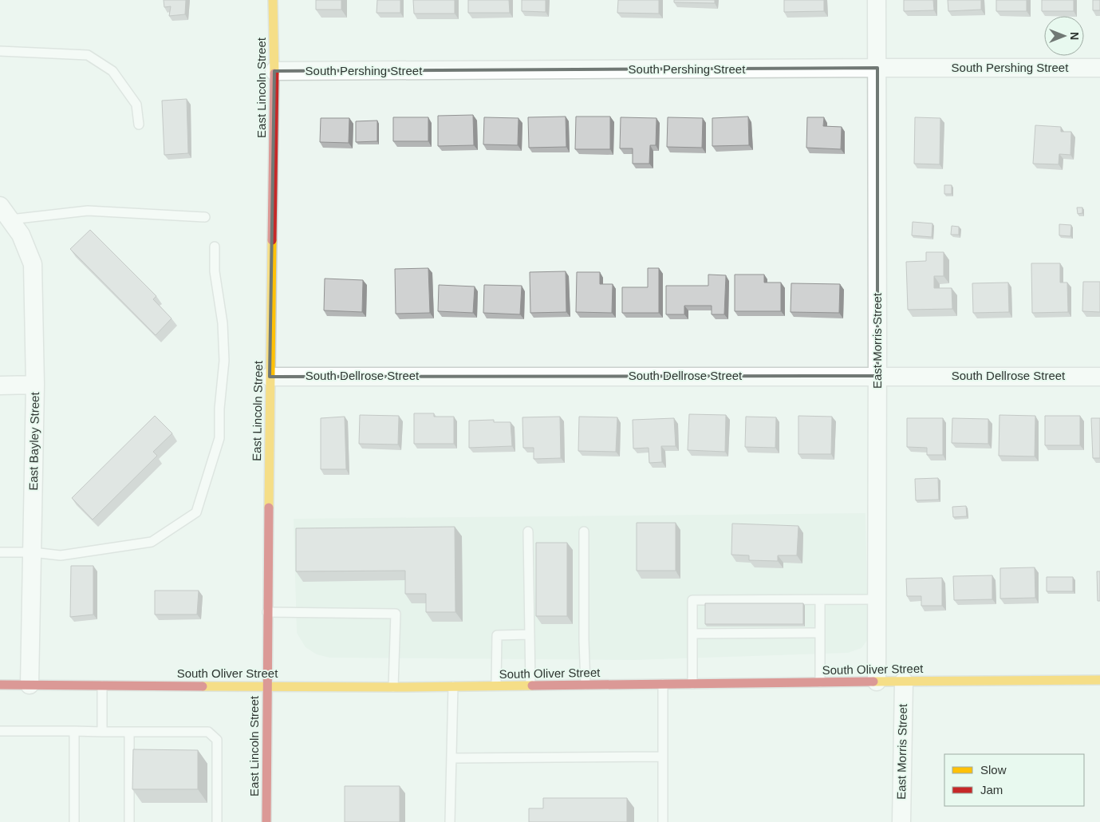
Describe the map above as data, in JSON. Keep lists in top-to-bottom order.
{
  "streets": {
    "main road": ["East Lincoln Street", "South Oliver Street"],
    "street": [
      "South Pershing Street",
      "East Morris Street",
      "South Dellrose Street",
      "East Bayley Street"
    ]
  },
  "crossings": [
    ["South Pershing Street", "East Lincoln Street"],
    ["South Pershing Street", "East Morris Street"],
    ["East Lincoln Street", "South Dellrose Street"],
    ["East Lincoln Street", "South Oliver Street"],
    ["East Morris Street", "South Dellrose Street"],
    ["East Morris Street", "South Oliver Street"],
    ["East Bayley Street", "South Oliver Street"]
  ],
  "legend": ["Slow", "Jam"],
  "north": "right"
}
